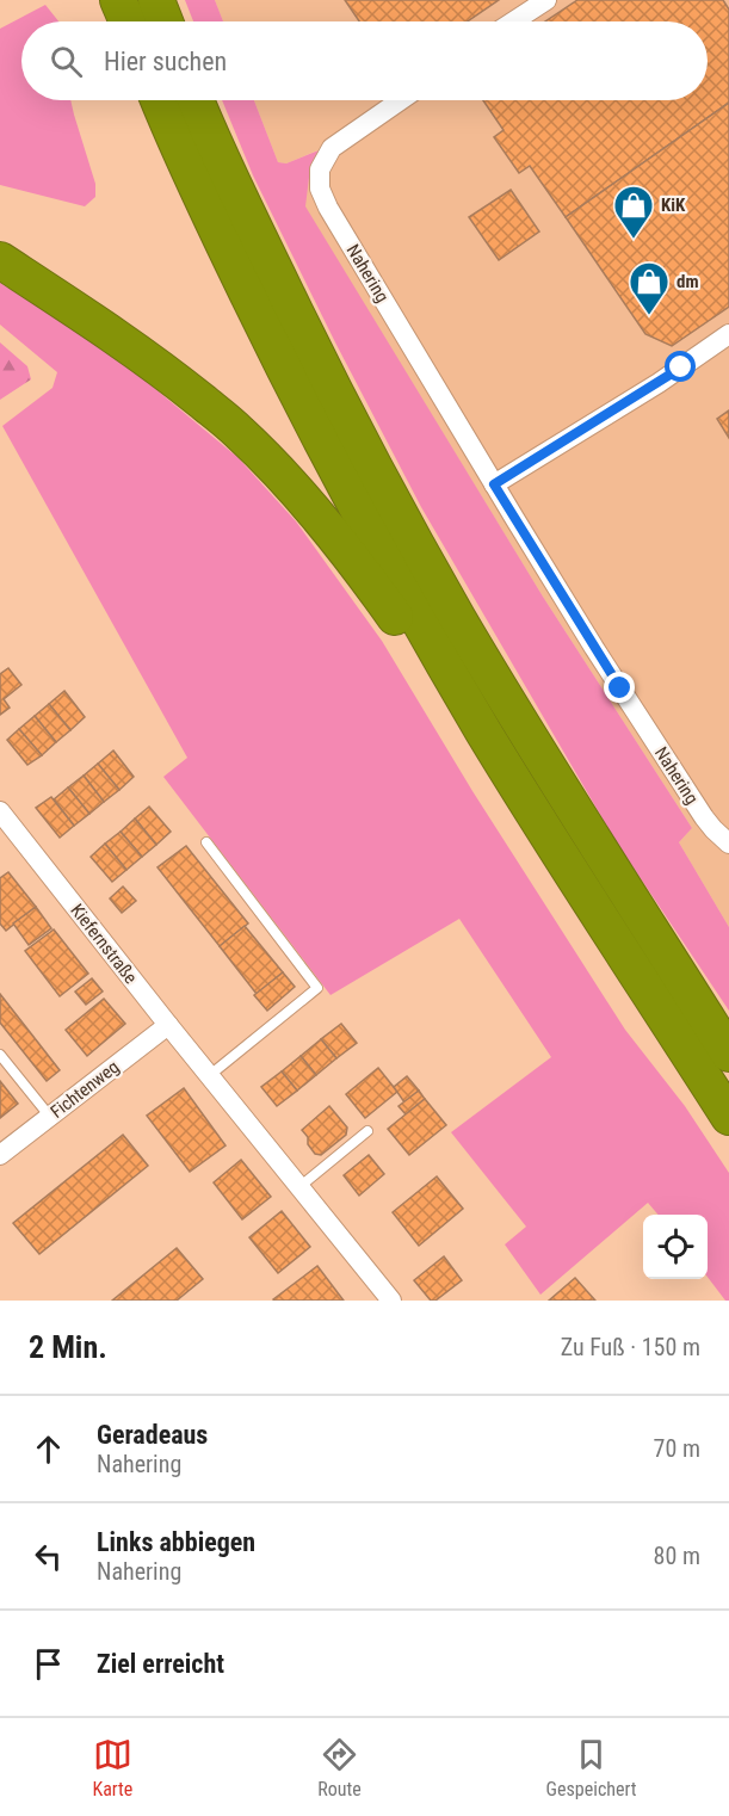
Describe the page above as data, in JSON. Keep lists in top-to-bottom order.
{
  "streets": {
    "street": ["Nahering", "Kiefernstraße", "Fichtenweg"]
  },
  "crossings": [
    ["Kiefernstraße", "Fichtenweg"]
  ],
  "places": {
    "shop": ["KiK", "dm"]
  },
  "page": {
    "search": "Hier suchen",
    "heading": ["2 Min.", "Zu Fuß · 150 m"],
    "list": [
      ["Geradeaus", "Nahering", "70 m"],
      ["Links abbiegen", "Nahering", "80 m"],
      "Ziel erreicht"
    ],
    "nav": ["Karte", "Route", "Gespeichert"]
  }
}
